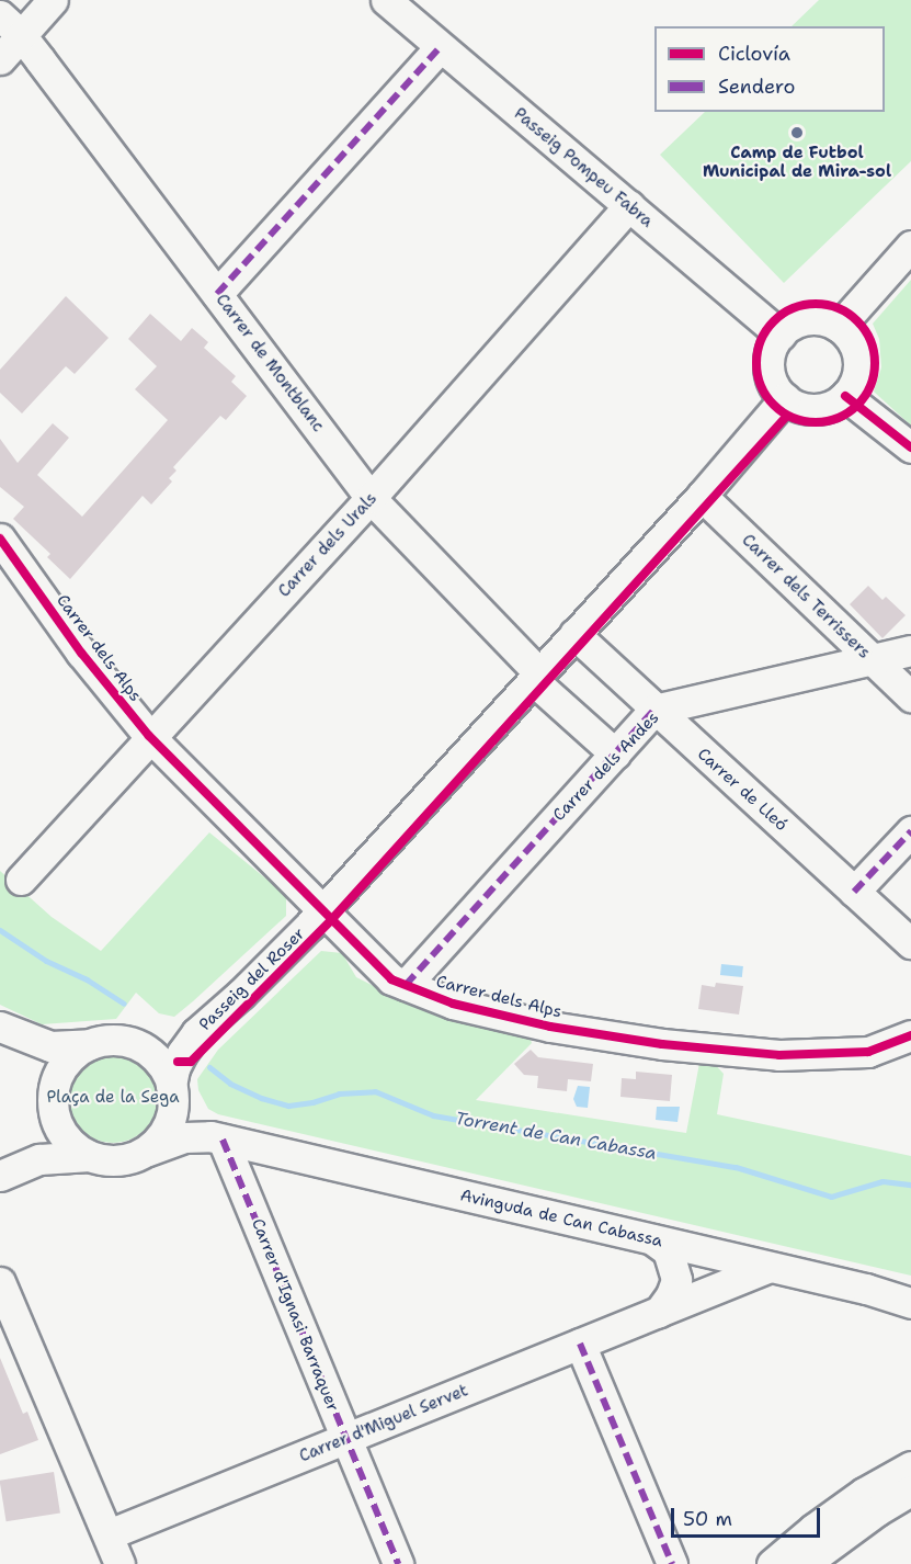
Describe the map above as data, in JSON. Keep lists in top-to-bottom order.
{
  "streets": {
    "street": [
      "Passeig Pompeu Fabra",
      "Carrer de Montblanc",
      "Carrer dels Urals",
      "Carrer dels Terrissers",
      "Carrer dels Alps",
      "Carrer dels Andes",
      "Carrer de Lleó",
      "Passeig del Roser",
      "Avinguda de Can Cabassa",
      "Carrer d'Ignasi Barraquer",
      "Carrer d'Miguel Servet"
    ]
  },
  "crossings": [
    ["Passeig Pompeu Fabra", "Carrer dels Urals"],
    ["Passeig Pompeu Fabra", "Passeig del Roser"],
    ["Carrer de Montblanc", "Carrer dels Urals"],
    ["Carrer de Montblanc", "Carrer dels Andes"],
    ["Carrer de Montblanc", "Passeig del Roser"],
    ["Carrer dels Urals", "Carrer dels Alps"],
    ["Carrer dels Terrissers", "Carrer dels Andes"],
    ["Carrer dels Terrissers", "Passeig del Roser"],
    ["Carrer dels Alps", "Carrer dels Andes"],
    ["Carrer dels Alps", "Passeig del Roser"],
    ["Carrer dels Andes", "Carrer de Lleó"],
    ["Carrer de Lleó", "Passeig del Roser"],
    ["Passeig del Roser", "Avinguda de Can Cabassa"],
    ["Avinguda de Can Cabassa", "Carrer d'Ignasi Barraquer"],
    ["Avinguda de Can Cabassa", "Carrer d'Miguel Servet"],
    ["Carrer d'Ignasi Barraquer", "Carrer d'Miguel Servet"]
  ],
  "water": ["Torrent de Can Cabassa"],
  "parks": ["Plaça de la Sega"],
  "places": ["Camp de Futbol Municipal de Mira-sol"],
  "legend": ["Ciclovía", "Sendero"],
  "scale_bar": "50 m"
}
